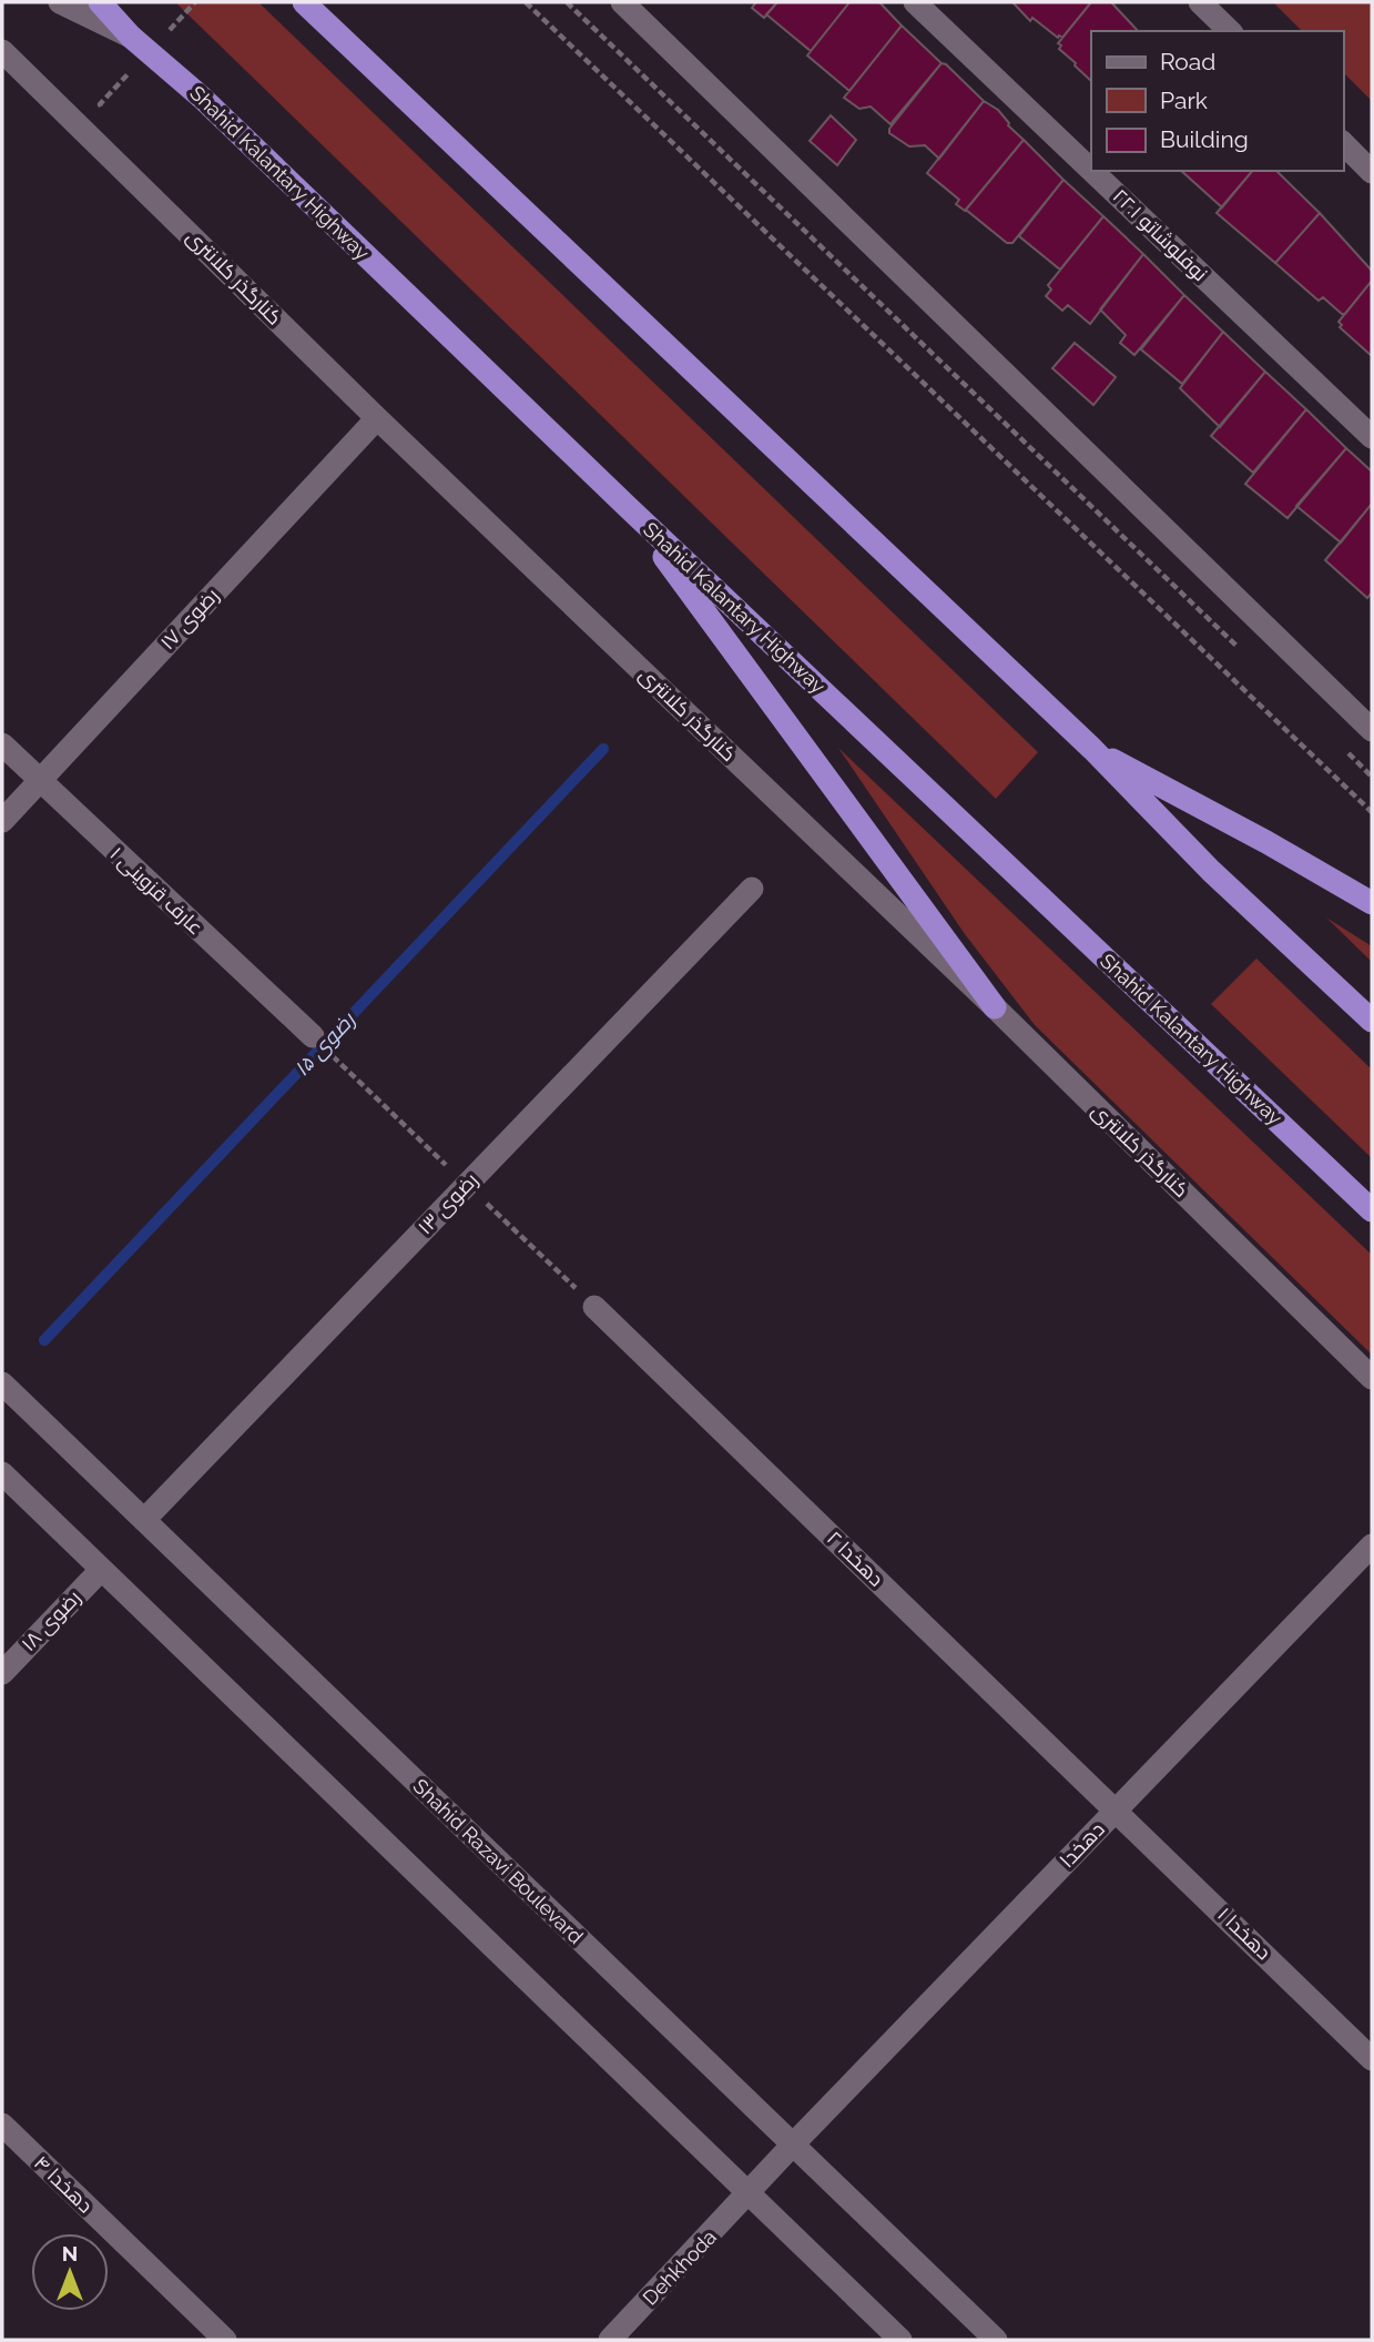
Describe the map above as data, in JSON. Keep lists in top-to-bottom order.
{
  "streets": {
    "highway": ["Shahid Kalantary Highway"],
    "street": [
      "نوفلوشاتو ۲۲.۱",
      "کنارگذر کلانتری",
      "رضوی ۱۷",
      "عارف قزوینی ۱",
      "رضوی ۱۳",
      "دهخدا ۲",
      "رضوی ۱۸",
      "دهخدا",
      "Shahid Razavi Boulevard",
      "دهخدا ۱",
      "دهخدا ۴",
      "Dehkhoda"
    ]
  },
  "crossings": [
    ["کنارگذر کلانتری", "رضوی ۱۷"],
    ["رضوی ۱۷", "عارف قزوینی ۱"],
    ["رضوی ۱۳", "Shahid Razavi Boulevard"],
    ["دهخدا ۲", "دهخدا"],
    ["دهخدا ۲", "دهخدا ۱"],
    ["دهخدا", "Shahid Razavi Boulevard"],
    ["دهخدا", "دهخدا ۱"],
    ["دهخدا", "Dehkhoda"]
  ],
  "water": ["رضوی ۱۵"],
  "legend": ["Road", "Park", "Building"],
  "north": "top"
}
